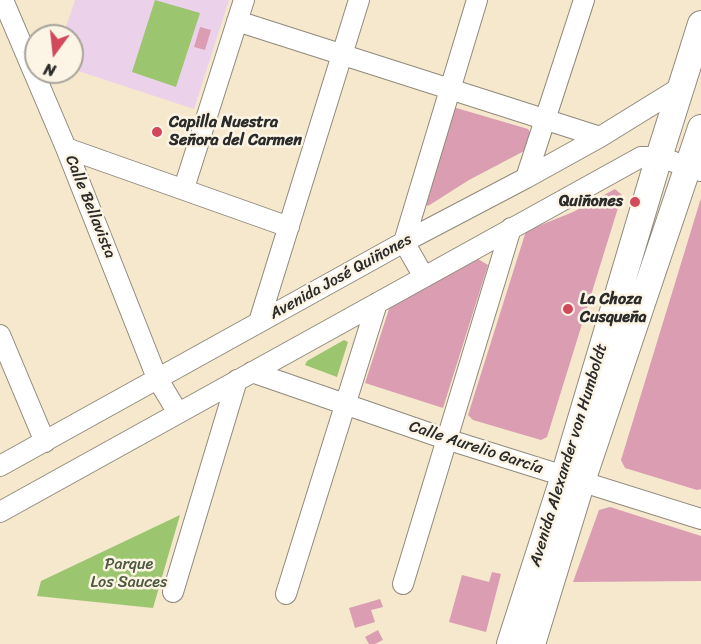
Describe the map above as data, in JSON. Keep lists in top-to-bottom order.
{
  "streets": {
    "main road": ["Avenida Alexander von Humboldt"],
    "street": ["Calle Bellavista", "Avenida José Quiñones", "Calle Aurelio García"]
  },
  "crossings": [
    ["Calle Bellavista", "Avenida José Quiñones"],
    ["Avenida José Quiñones", "Avenida Alexander von Humboldt"],
    ["Calle Aurelio García", "Avenida Alexander von Humboldt"]
  ],
  "parks": ["Parque Los Sauces"],
  "places": ["Capilla Nuestra Señora del Carmen", "Quiñones", "La Choza Cusqueña"],
  "north": "bottom"
}
